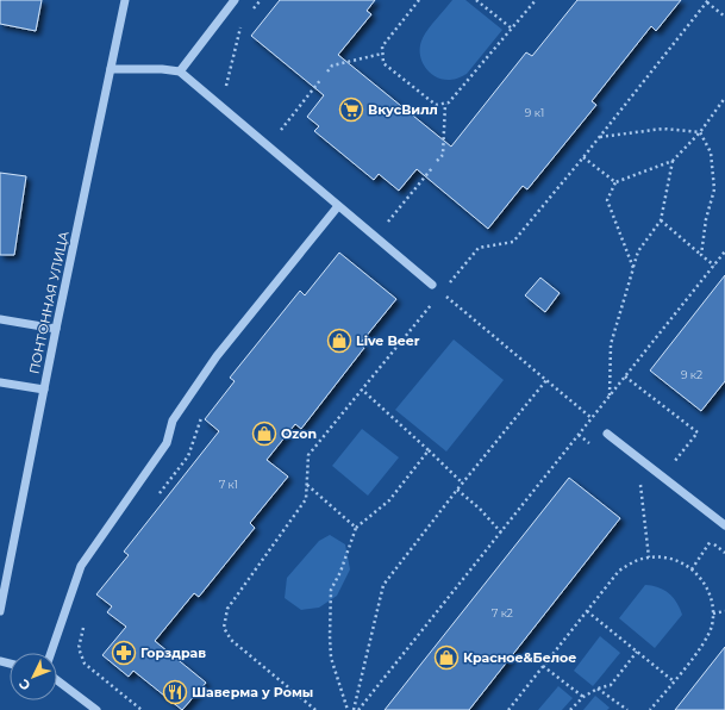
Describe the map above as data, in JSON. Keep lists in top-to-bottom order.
{
  "streets": {
    "street": ["ПОНТОННАЯ УЛИЦА"]
  },
  "places": {
    "supermarket": ["ВкусВилл"],
    "shop": ["Live Beer", "Ozon", "Красное&Белое"],
    "pharmacy": ["Горздрав"],
    "restaurant": ["Шаверма у Ромы"]
  },
  "house_numbers": [
    "9 к1",
    "9 к2",
    "7 к1",
    "7 к2"
  ],
  "north": "bottom left"
}
